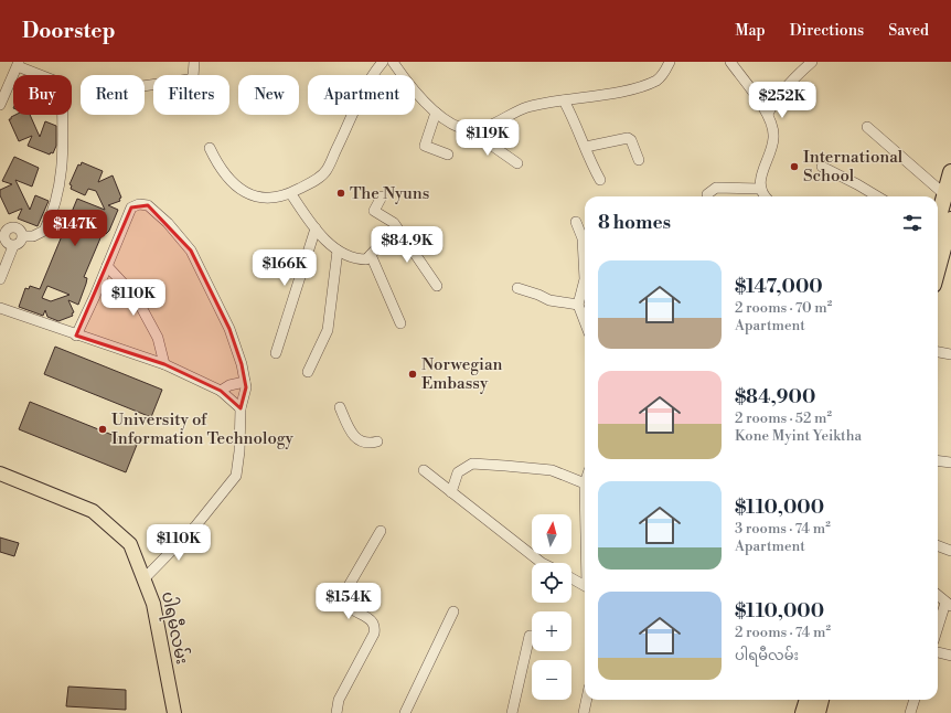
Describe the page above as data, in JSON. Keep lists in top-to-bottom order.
{
  "streets": {
    "main road": ["ပါရမီလမ်း"]
  },
  "places": [
    "International School",
    "The Nyuns",
    "Norwegian Embassy",
    "University of Information Technology"
  ],
  "north": "top",
  "page": {
    "header": "Doorstep",
    "nav": ["Map", "Directions", "Saved"],
    "chip": [
      "Buy",
      "Rent",
      "Filters",
      "New",
      "Apartment"
    ],
    "price": [
      "$252K",
      "$119K",
      "$147K",
      "$84.9K",
      "$166K",
      "$110K",
      "$110K",
      "$154K"
    ],
    "heading": "8 homes",
    "list": [
      {
        "name": "$147,000",
        "note": "2 rooms · 70 m² · Apartment"
      },
      {
        "name": "$84,900",
        "note": "2 rooms · 52 m² · Kone Myint Yeiktha"
      },
      {
        "name": "$110,000",
        "note": "3 rooms · 74 m² · Apartment"
      },
      {
        "name": "$110,000",
        "note": "2 rooms · 74 m² · ပါရမီလမ်း"
      }
    ],
    "map_buttons": ["+", "−"]
  }
}
